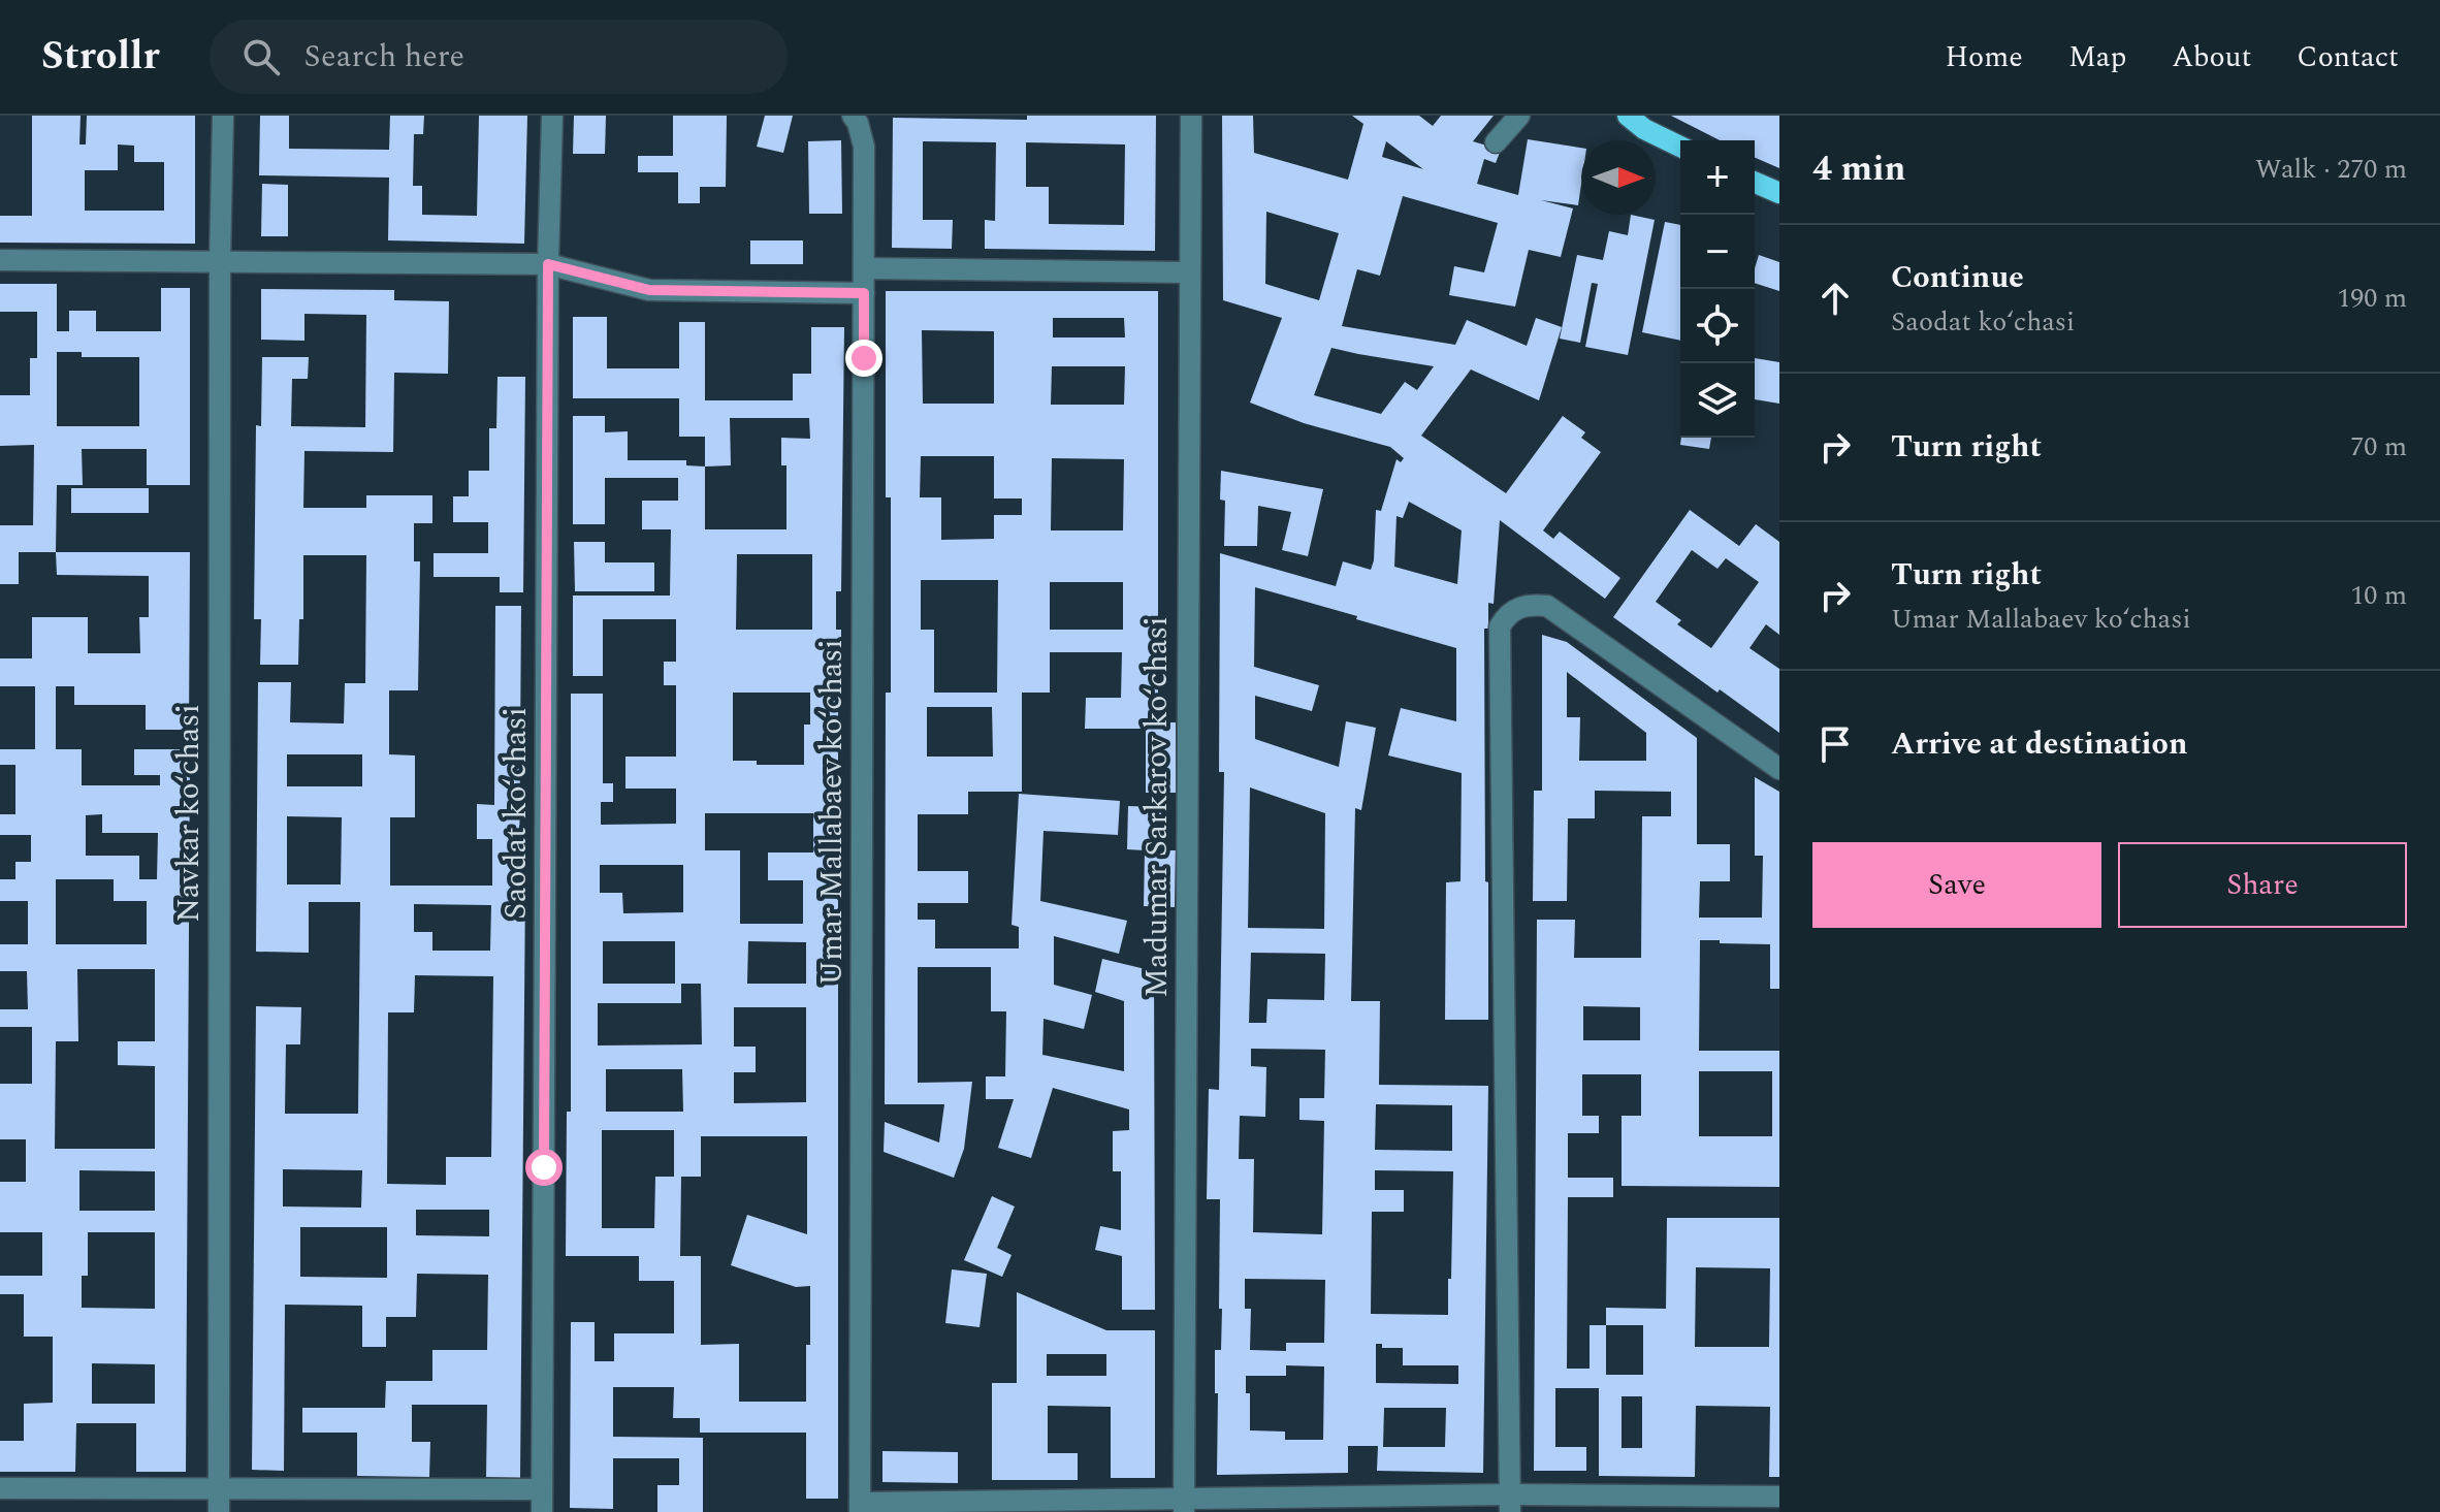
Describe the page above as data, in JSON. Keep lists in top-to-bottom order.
{
  "streets": {
    "street": [
      "Madumar Sarkarov koʻchasi",
      "Umar Mallabaev koʻchasi",
      "Navkar koʻchasi",
      "Saodat koʻchasi"
    ]
  },
  "north": "right",
  "page": {
    "header": "Strollr",
    "search": "Search here",
    "nav": [
      "Home",
      "Map",
      "About",
      "Contact"
    ],
    "heading": ["4 min", "Walk · 270 m"],
    "map_buttons": ["+", "−"],
    "list": [
      ["Continue", "Saodat koʻchasi", "190 m"],
      ["Turn right", "70 m"],
      ["Turn right", "Umar Mallabaev koʻchasi", "10 m"],
      "Arrive at destination"
    ],
    "buttons": ["Save", "Share"]
  }
}
